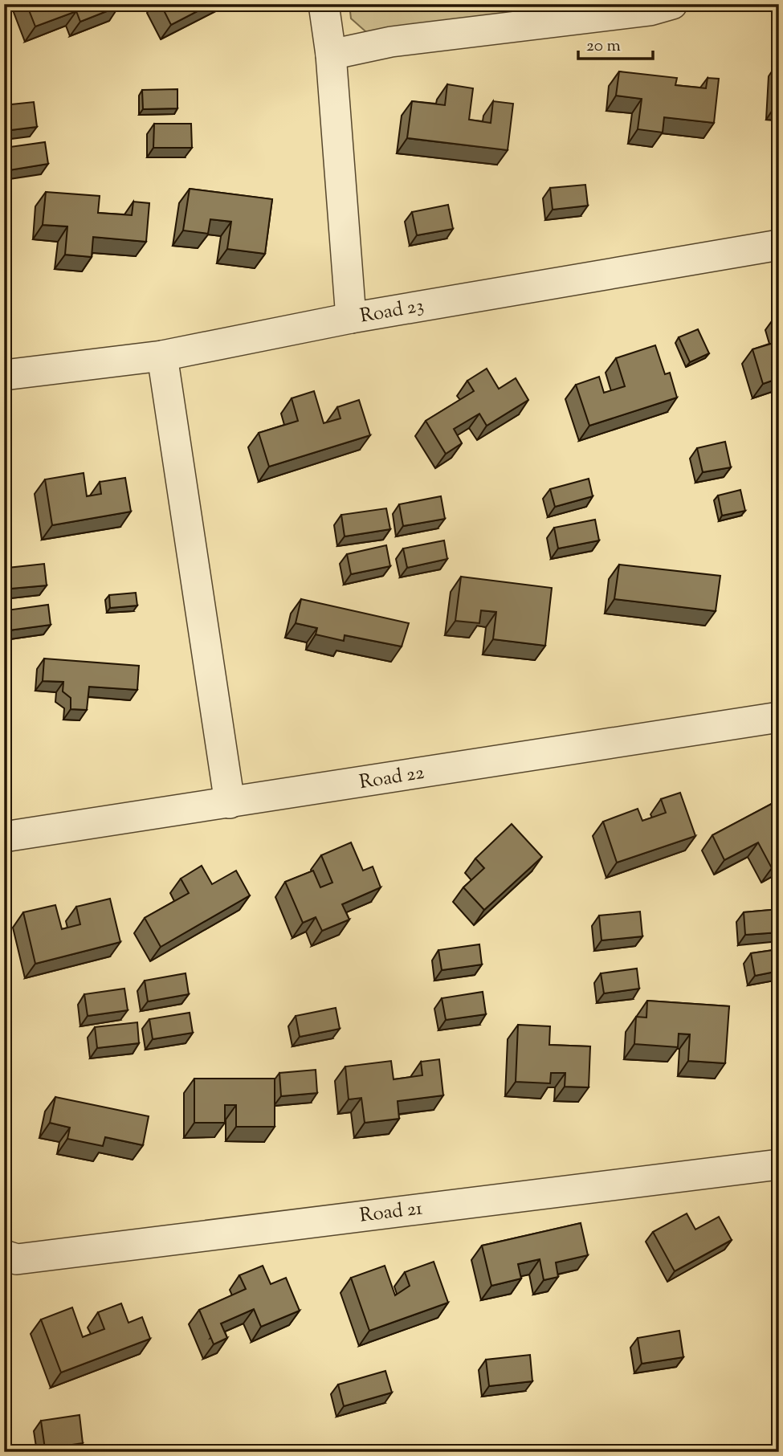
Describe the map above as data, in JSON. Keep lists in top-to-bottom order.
{
  "streets": {
    "street": ["Road 23", "Road 22", "Road 21"]
  },
  "scale_bar": "20 m"
}
